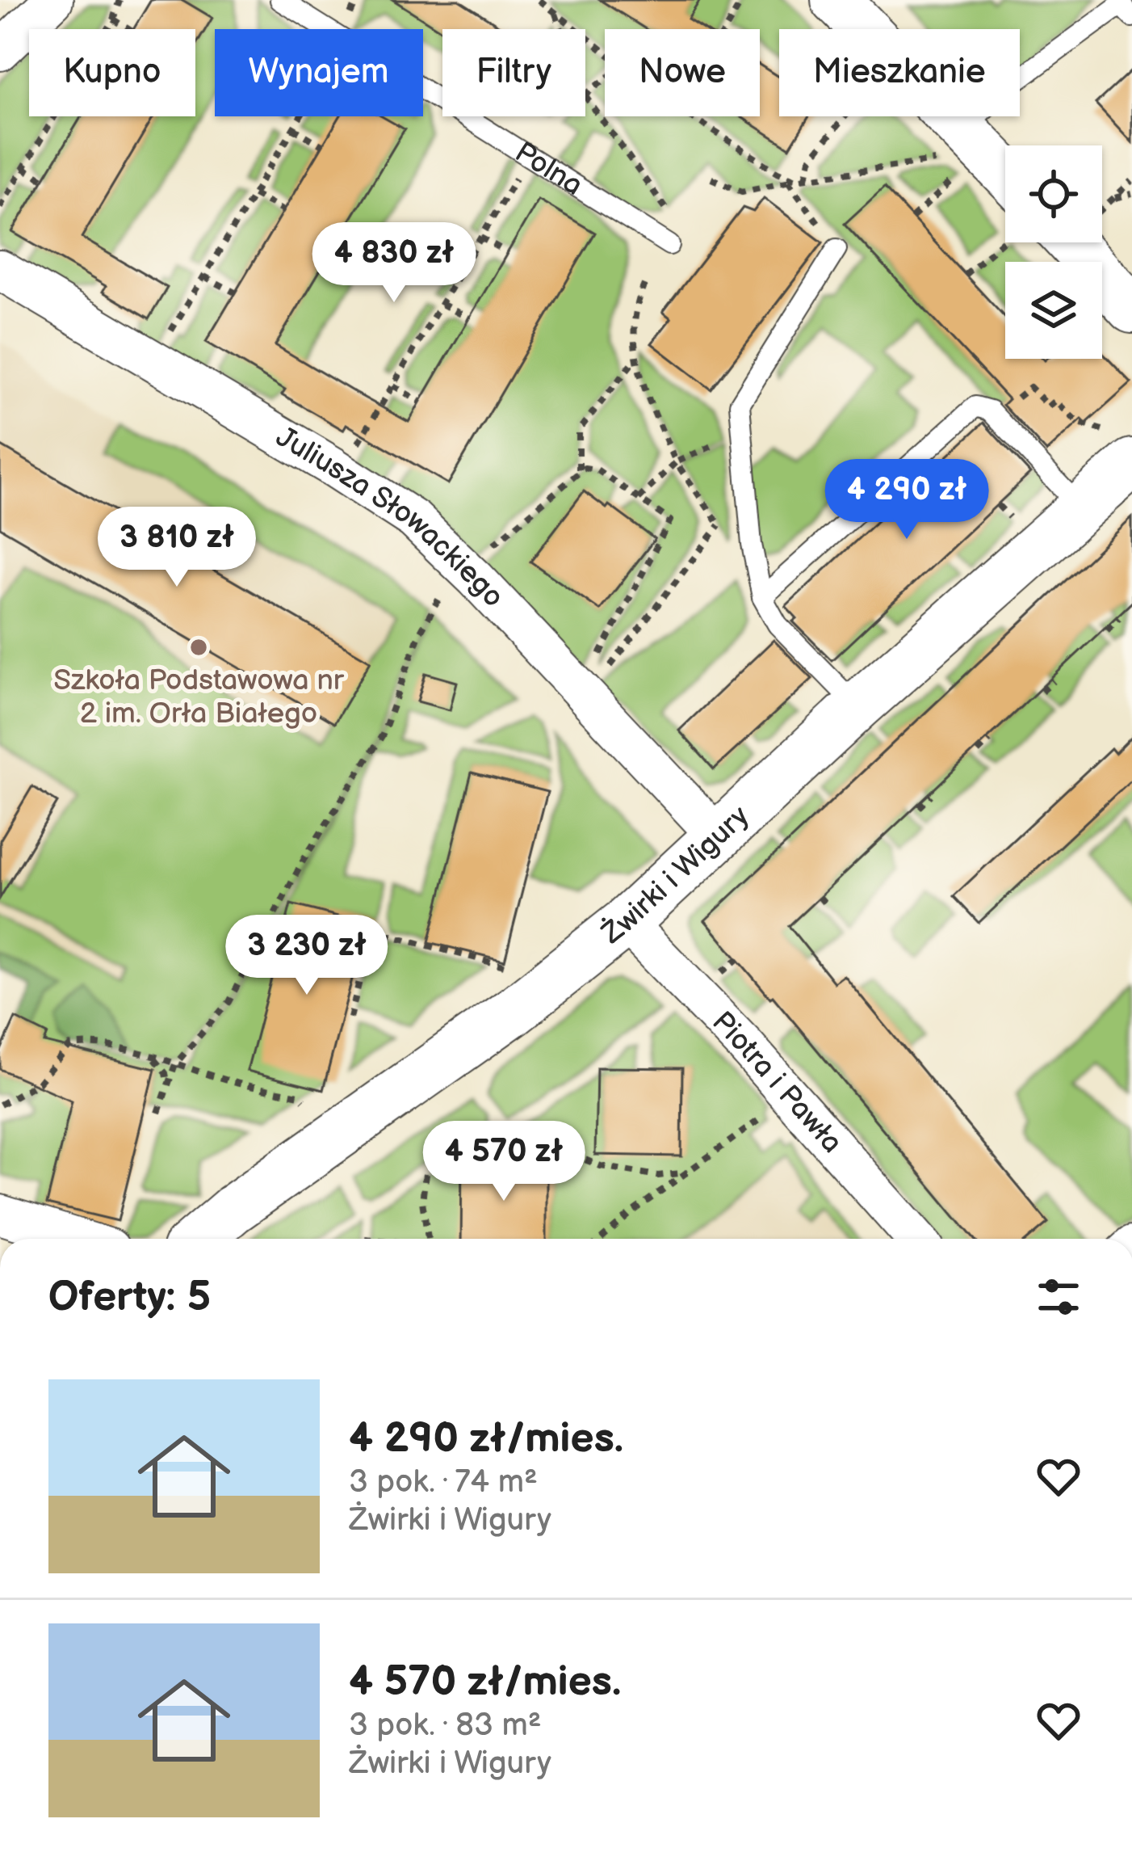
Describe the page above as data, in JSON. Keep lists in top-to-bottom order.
{
  "streets": {
    "street": ["Juliusza Słowackiego", "Żwirki i Wigury", "Piotra i Pawła"],
    "lane": ["Polna"]
  },
  "crossings": [
    ["Juliusza Słowackiego", "Żwirki i Wigury"],
    ["Żwirki i Wigury", "Piotra i Pawła"]
  ],
  "places": ["Szkoła Podstawowa nr 2 im. Orła Białego"],
  "page": {
    "chip": [
      "Kupno",
      "Wynajem",
      "Filtry",
      "Nowe",
      "Mieszkanie"
    ],
    "price": [
      "4 830 zł",
      "4 290 zł",
      "3 810 zł",
      "3 230 zł",
      "4 570 zł"
    ],
    "heading": "Oferty: 5",
    "list": [
      {
        "name": "4 290 zł/mies.",
        "note": "3 pok. · 74 m² · Żwirki i Wigury"
      },
      {
        "name": "4 570 zł/mies.",
        "note": "3 pok. · 83 m² · Żwirki i Wigury"
      }
    ]
  }
}
